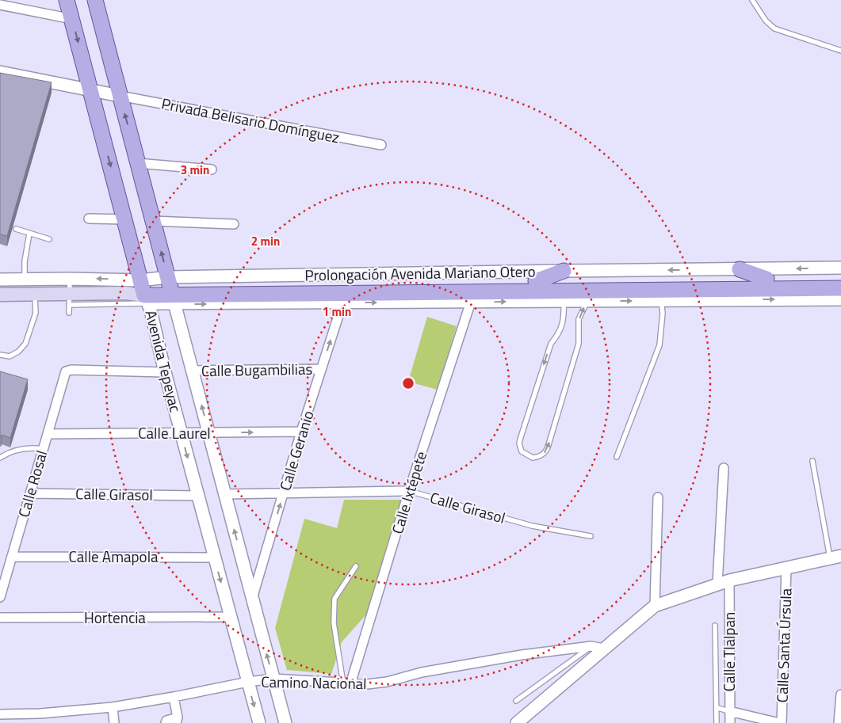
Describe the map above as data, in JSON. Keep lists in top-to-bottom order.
{
  "streets": {
    "main road": ["Prolongación Avenida Mariano Otero", "Avenida Tepeyac"],
    "street": [
      "Privada Belisario Domínguez",
      "Calle Bugambilias",
      "Calle Laurel",
      "Calle Geranio",
      "Calle Rosal",
      "Calle Ixtépete",
      "Calle Girasol",
      "Calle Amapola",
      "Hortencia",
      "Calle Santa Úrsula",
      "Calle Tlalpan",
      "Camino Nacional"
    ]
  },
  "crossings": [
    ["Privada Belisario Domínguez", "Avenida Tepeyac"],
    ["Prolongación Avenida Mariano Otero", "Avenida Tepeyac"],
    ["Prolongación Avenida Mariano Otero", "Calle Geranio"],
    ["Prolongación Avenida Mariano Otero", "Calle Ixtépete"],
    ["Avenida Tepeyac", "Calle Bugambilias"],
    ["Avenida Tepeyac", "Calle Laurel"],
    ["Avenida Tepeyac", "Calle Geranio"],
    ["Avenida Tepeyac", "Calle Rosal"],
    ["Avenida Tepeyac", "Calle Girasol"],
    ["Avenida Tepeyac", "Calle Amapola"],
    ["Avenida Tepeyac", "Hortencia"],
    ["Avenida Tepeyac", "Camino Nacional"],
    ["Calle Bugambilias", "Calle Geranio"],
    ["Calle Laurel", "Calle Geranio"],
    ["Calle Laurel", "Calle Rosal"],
    ["Calle Geranio", "Calle Girasol"],
    ["Calle Rosal", "Calle Girasol"],
    ["Calle Rosal", "Calle Amapola"],
    ["Calle Ixtépete", "Calle Girasol"],
    ["Calle Ixtépete", "Camino Nacional"]
  ],
  "one_way": ["Calle Laurel", "Calle Geranio"],
  "rings": ["3 min", "2 min", "1 min"]
}
